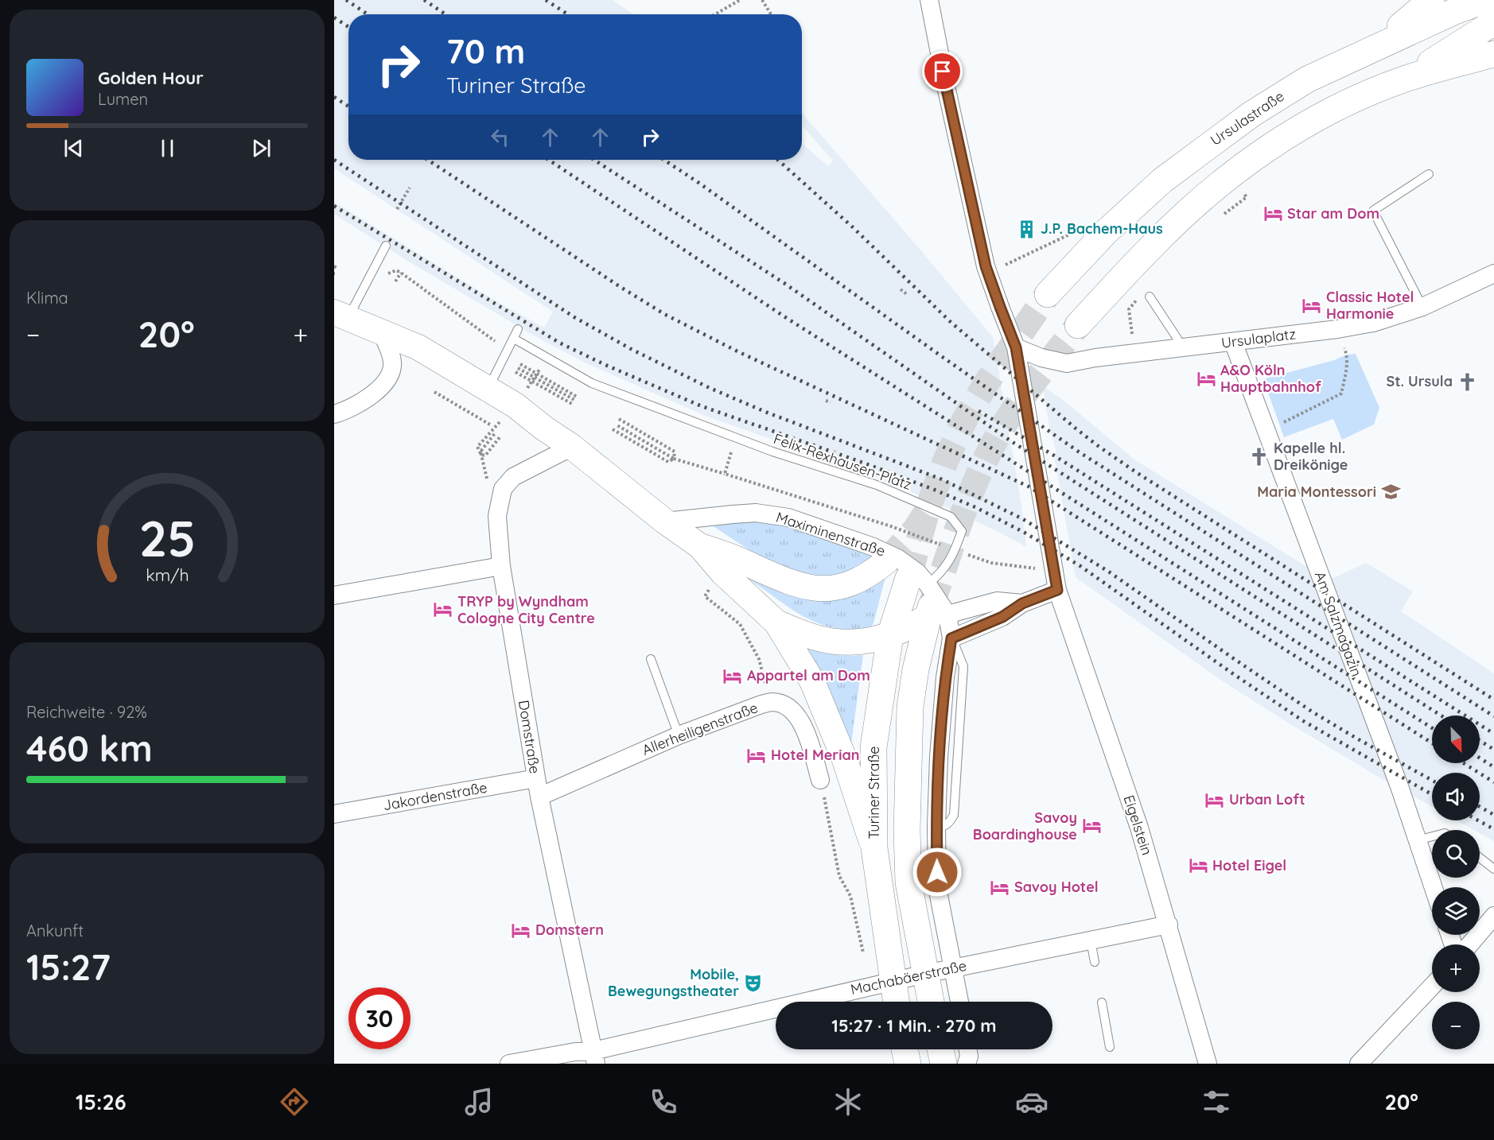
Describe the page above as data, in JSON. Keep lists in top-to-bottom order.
{
  "streets": {
    "main road": ["Ursulastraße", "Maximinenstraße", "Turiner Straße"],
    "street": [
      "Ursulaplatz",
      "Am Salzmagazin",
      "Allerheiligenstraße",
      "Domstraße",
      "Jakordenstraße",
      "Eigelstein",
      "Machabäerstraße"
    ],
    "lane": ["Felix-Rexhausen-Platz"]
  },
  "crossings": [
    ["Ursulaplatz", "Am Salzmagazin"],
    ["Ursulaplatz", "Eigelstein"],
    ["Felix-Rexhausen-Platz", "Maximinenstraße"],
    ["Felix-Rexhausen-Platz", "Turiner Straße"],
    ["Maximinenstraße", "Domstraße"],
    ["Maximinenstraße", "Turiner Straße"],
    ["Allerheiligenstraße", "Domstraße"],
    ["Domstraße", "Jakordenstraße"],
    ["Domstraße", "Machabäerstraße"],
    ["Turiner Straße", "Machabäerstraße"],
    ["Eigelstein", "Machabäerstraße"]
  ],
  "places": {
    "hotel": [
      "Star am Dom",
      "Classic Hotel Harmonie",
      "A&O Köln Hauptbahnhof",
      "TRYP by Wyndham Cologne City Centre",
      "Appartel am Dom",
      "Hotel Merian",
      "Urban Loft",
      "Savoy Boardinghouse",
      "Hotel Eigel",
      "Savoy Hotel",
      "Domstern"
    ],
    "building": ["J.P. Bachem-Haus"],
    "church": ["St. Ursula", "Kapelle hl. Dreikönige"],
    "school or university": ["Maria Montessori"],
    "theatre": ["Mobile, Bewegungstheater"]
  },
  "north": "bottom right",
  "page": {
    "turn": ["70 m", "Turiner Straße"],
    "song": ["Golden Hour", "Lumen"],
    "tile": [
      "Klima",
      ["Reichweite · 92%", "460 km"],
      ["Ankunft", "15:27"]
    ],
    "heat": ["−", "20°", "+"],
    "map_buttons": ["+", "−"],
    "limit": "30",
    "trip": "15:27 · 1 Min. · 270 m",
    "tabs": ["15:26", "20°"],
    "gauge": ["25", "km/h"]
  }
}
